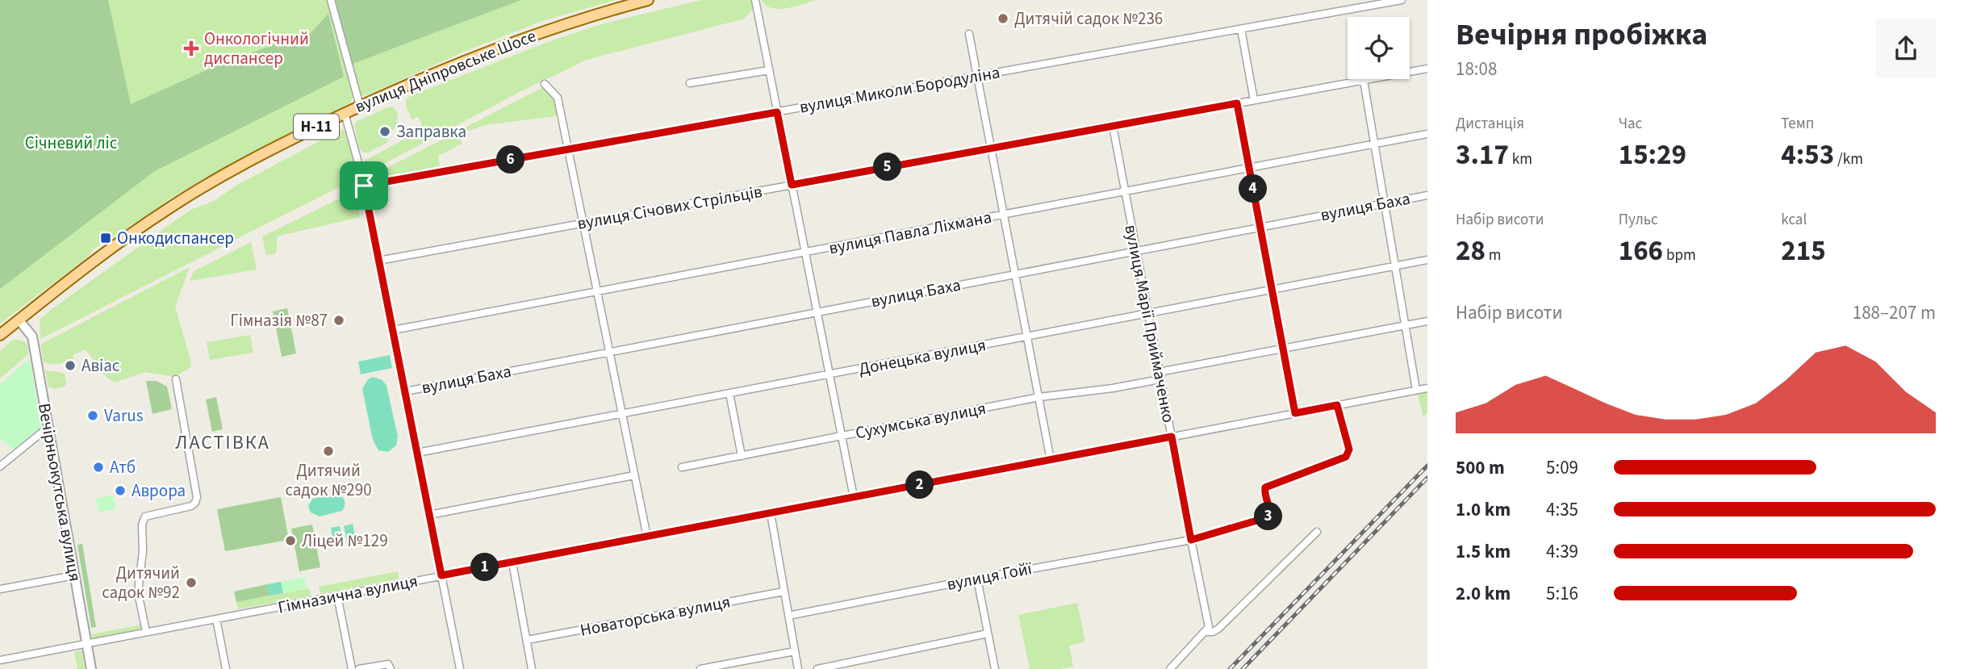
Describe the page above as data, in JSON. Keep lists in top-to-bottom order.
{
  "streets": {
    "main road": ["вулиця Дніпровське Шосе", "Н-11"],
    "street": [
      "вулиця Миколи Бородуліна",
      "вулиця Баха",
      "вулиця Січових Стрільців",
      "вулиця Павла Ліхмана",
      "вулиця Марії Приймаченко",
      "Донецька вулиця",
      "Сухумська вулиця",
      "Вечірньокутська вулиця",
      "вулиця Гойї",
      "Гімназична вулиця",
      "Новаторська вулиця"
    ]
  },
  "crossings": [
    ["вулиця Дніпровське Шосе", "Вечірньокутська вулиця"],
    ["вулиця Баха", "вулиця Марії Приймаченко"],
    ["вулиця Січових Стрільців", "вулиця Марії Приймаченко"],
    ["вулиця Павла Ліхмана", "вулиця Марії Приймаченко"],
    ["вулиця Марії Приймаченко", "Донецька вулиця"],
    ["вулиця Марії Приймаченко", "Сухумська вулиця"],
    ["вулиця Марії Приймаченко", "вулиця Гойї"],
    ["вулиця Марії Приймаченко", "Гімназична вулиця"],
    ["Вечірньокутська вулиця", "Гімназична вулиця"]
  ],
  "districts": ["ЛАСТІВКА"],
  "parks": ["Січневий ліс"],
  "places": {
    "other": [
      "Дитячій садок №236",
      "Заправка",
      "Гімназія №87",
      "Авіас",
      "Varus",
      "Дитячий садок №290",
      "Атб",
      "Аврора",
      "Ліцей №129",
      "Дитячий садок №92"
    ],
    "health": ["Онкологічний диспансер"],
    "transit": ["Онкодиспансер"]
  },
  "page": {
    "heading": ["Вечірня пробіжка", "18:08"],
    "stats": [
      ["Дистанція", "3.17 km"],
      ["Час", "15:29"],
      ["Темп", "4:53 /km"],
      ["Набір висоти", "28 m"],
      ["Пульс", "166 bpm"],
      ["kcal", "215"]
    ],
    "pins": [
      "6",
      "5",
      "4",
      "2",
      "3",
      "1"
    ],
    "chart": ["Набір висоти", "188–207 m"],
    "list": [
      {
        "name": "500 m",
        "note": "5:09"
      },
      {
        "name": "1.0 km",
        "note": "4:35"
      },
      {
        "name": "1.5 km",
        "note": "4:39"
      },
      {
        "name": "2.0 km",
        "note": "5:16"
      }
    ]
  }
}
